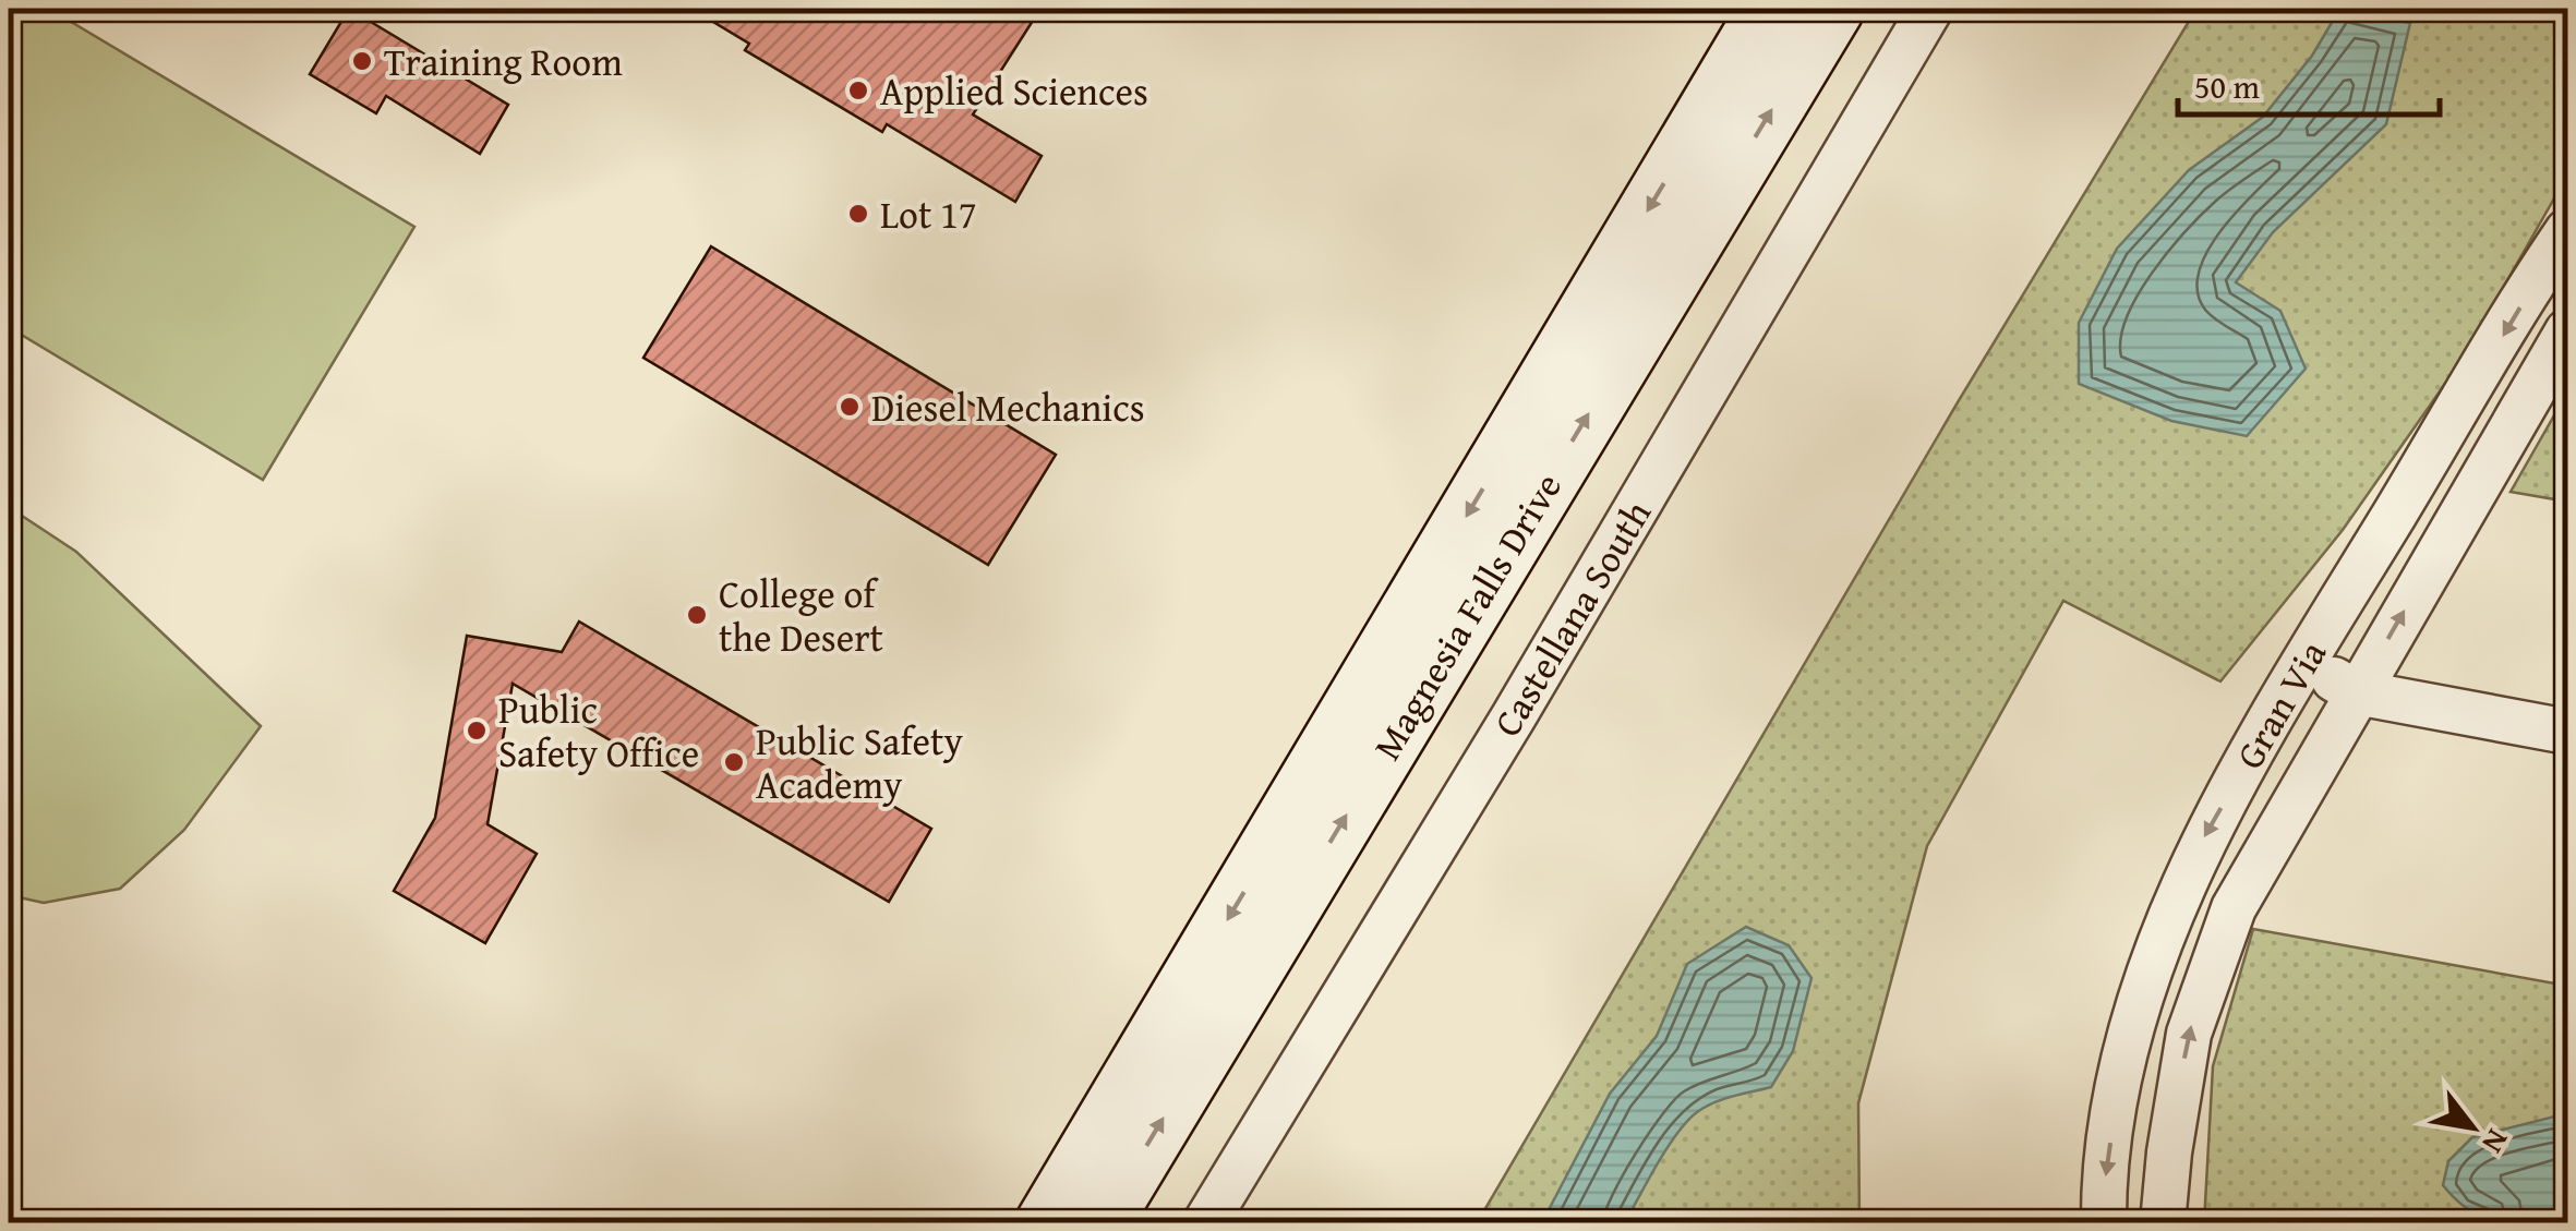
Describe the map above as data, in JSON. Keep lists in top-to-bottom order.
{
  "streets": {
    "street": ["Magnesia Falls Drive", "Castellana South", "Gran Via"]
  },
  "places": [
    "Training Room",
    "Applied Sciences",
    "Lot 17",
    "Diesel Mechanics",
    "College of the Desert",
    "Public Safety Office",
    "Public Safety Academy"
  ],
  "scale_bar": "50 m",
  "north": "bottom right"
}
